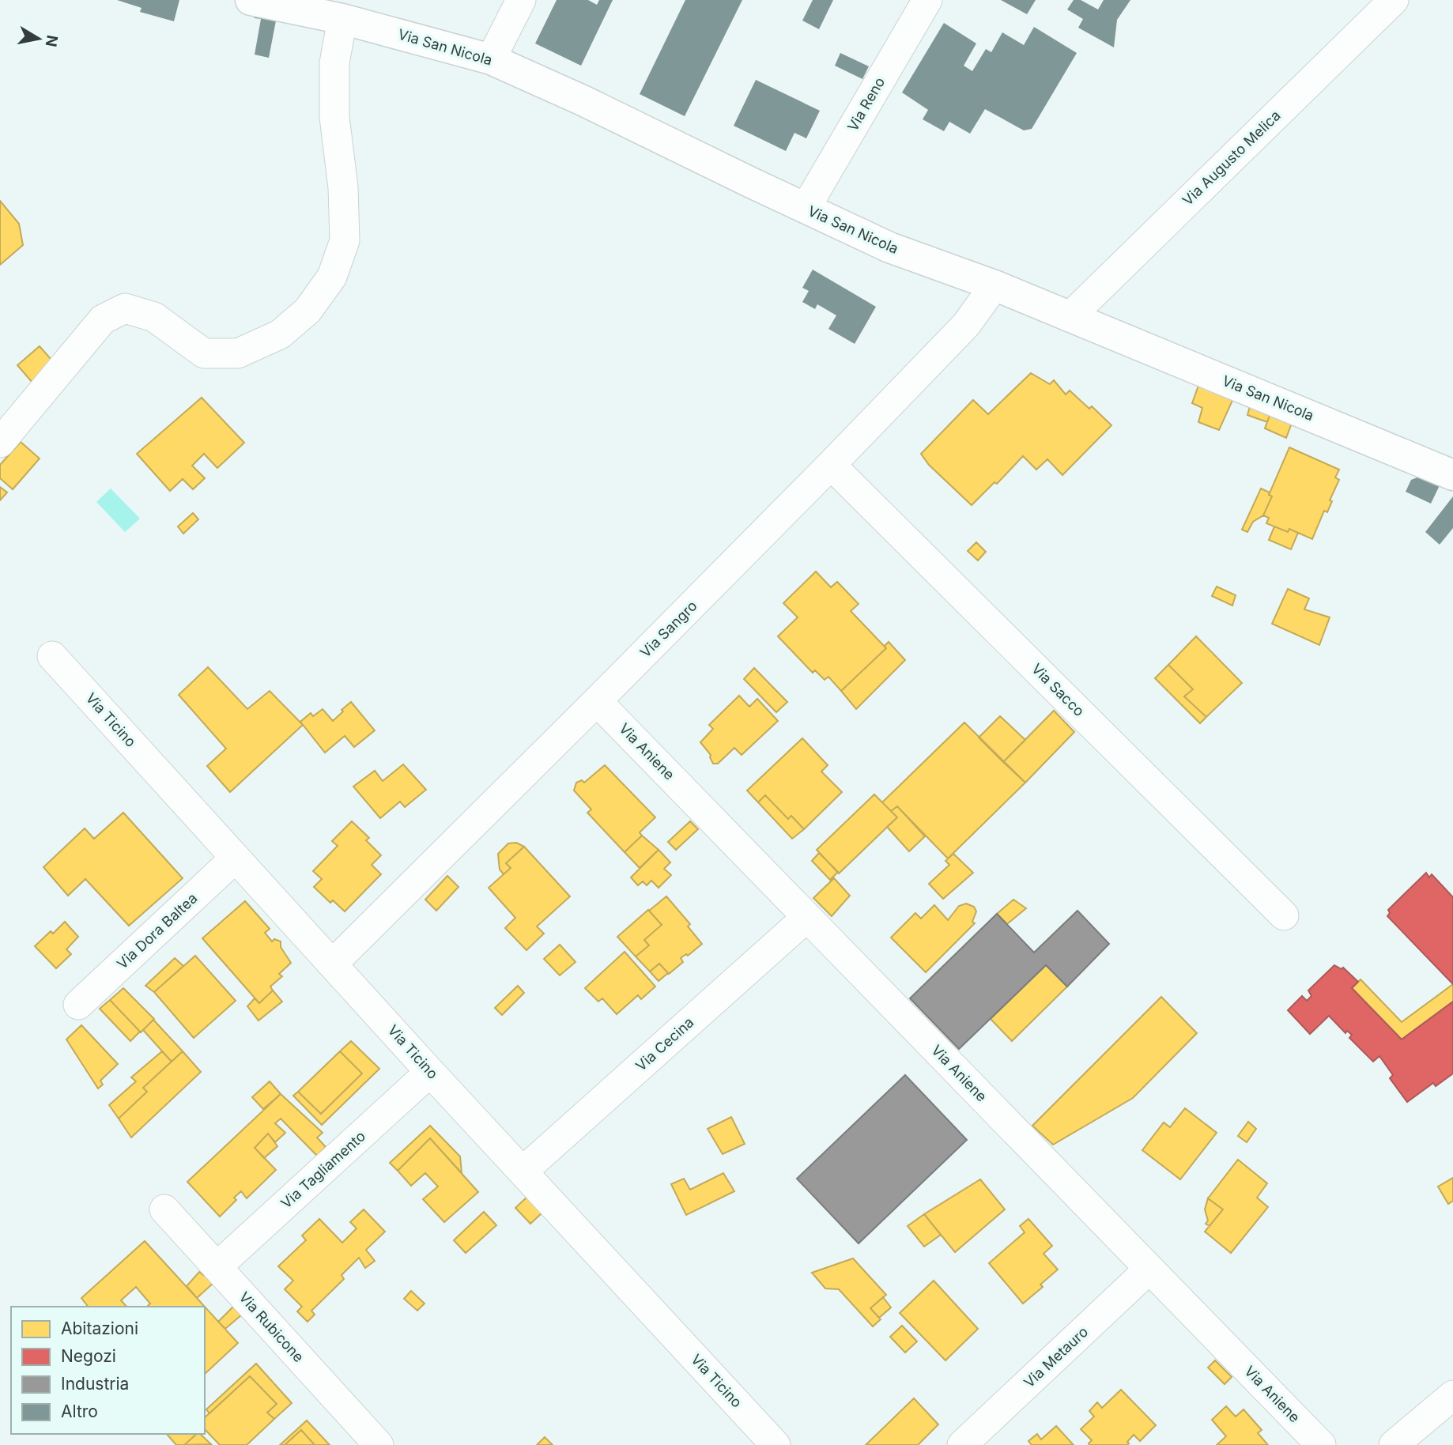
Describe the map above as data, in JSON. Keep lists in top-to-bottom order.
{
  "streets": {
    "street": [
      "Via San Nicola",
      "Via Reno",
      "Via Augusto Melica",
      "Via Sangro",
      "Via Sacco",
      "Via Ticino",
      "Via Aniene",
      "Via Dora Baltea",
      "Via Cecina",
      "Via Tagliamento",
      "Via Rubicone",
      "Via Metauro"
    ]
  },
  "crossings": [
    ["Via San Nicola", "Via Reno"],
    ["Via San Nicola", "Via Augusto Melica"],
    ["Via San Nicola", "Via Sangro"],
    ["Via Sangro", "Via Sacco"],
    ["Via Sangro", "Via Ticino"],
    ["Via Sangro", "Via Aniene"],
    ["Via Ticino", "Via Dora Baltea"],
    ["Via Ticino", "Via Cecina"],
    ["Via Ticino", "Via Tagliamento"],
    ["Via Aniene", "Via Cecina"],
    ["Via Aniene", "Via Metauro"],
    ["Via Tagliamento", "Via Rubicone"]
  ],
  "legend": [
    "Abitazioni",
    "Negozi",
    "Industria",
    "Altro"
  ],
  "north": "right"
}
